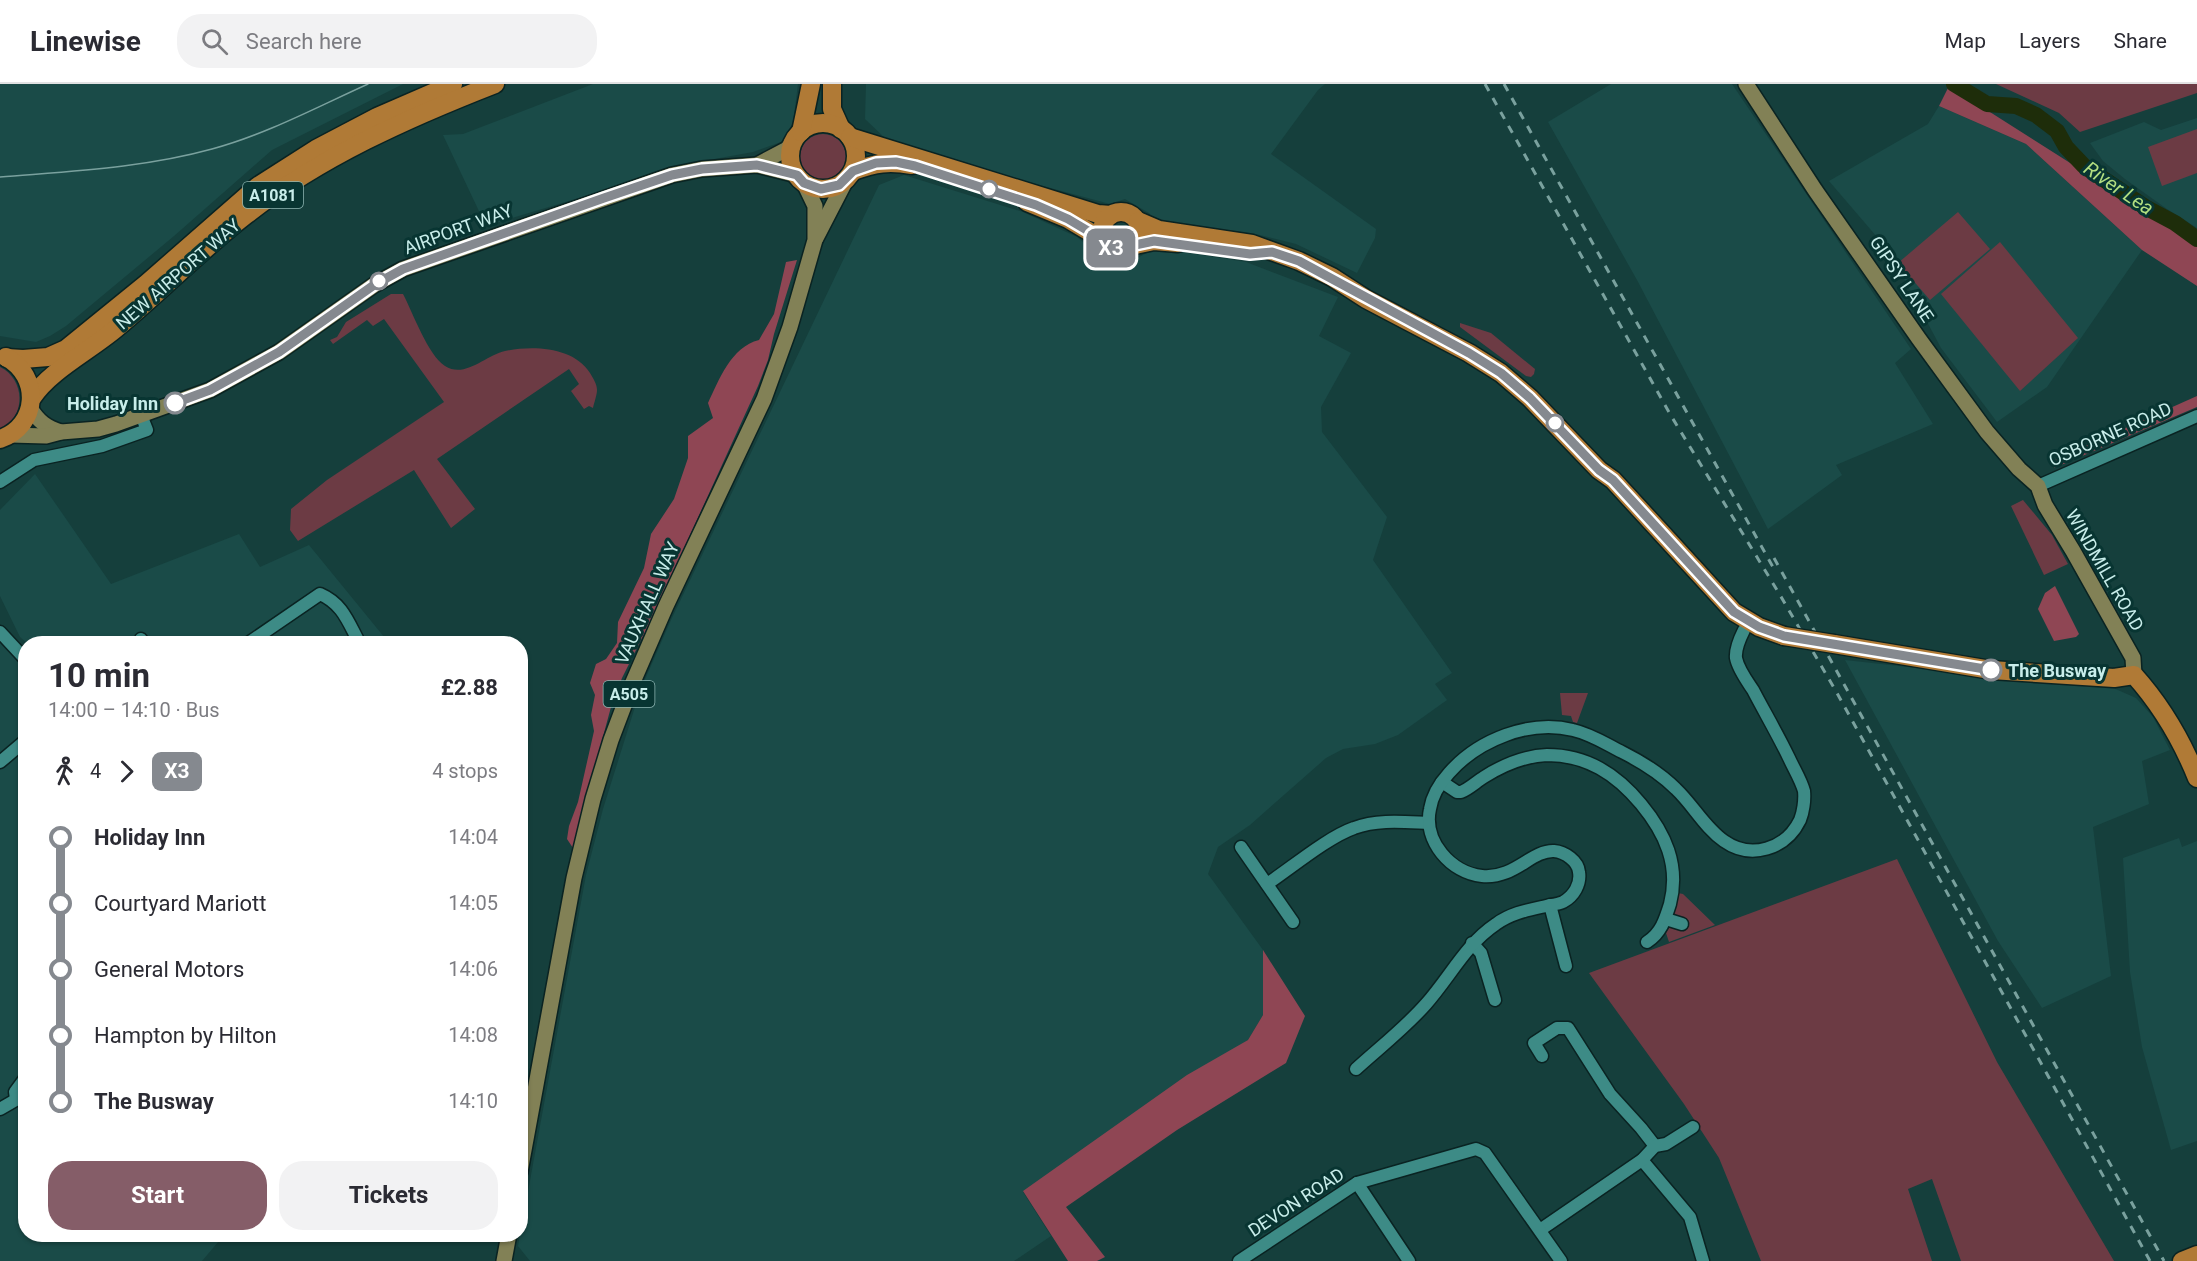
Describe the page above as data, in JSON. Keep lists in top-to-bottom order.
{
  "streets": {
    "highway": ["A1081", "NEW AIRPORT WAY"],
    "main road": [
      "AIRPORT WAY",
      "GIPSY LANE",
      "WINDMILL ROAD",
      "VAUXHALL WAY",
      "A505"
    ],
    "street": ["OSBORNE ROAD", "DEVON ROAD"]
  },
  "crossings": [
    ["AIRPORT WAY", "NEW AIRPORT WAY"],
    ["AIRPORT WAY", "VAUXHALL WAY"],
    ["GIPSY LANE", "OSBORNE ROAD"],
    ["GIPSY LANE", "WINDMILL ROAD"],
    ["OSBORNE ROAD", "WINDMILL ROAD"]
  ],
  "water": ["River Lea"],
  "places": ["Holiday Inn", "The Busway"],
  "lines": ["bus line X3"],
  "page": {
    "header": "Linewise",
    "search": "Search here",
    "nav": ["Map", "Layers", "Share"],
    "on_map": "X3",
    "heading": ["10 min", "14:00 – 14:10 · Bus", "£2.88"],
    "legs": ["4", "X3", "4 stops"],
    "list": [
      {
        "name": "Holiday Inn",
        "value": "14:04"
      },
      {
        "name": "Courtyard Mariott",
        "value": "14:05"
      },
      {
        "name": "General Motors",
        "value": "14:06"
      },
      {
        "name": "Hampton by Hilton",
        "value": "14:08"
      },
      {
        "name": "The Busway",
        "value": "14:10"
      }
    ],
    "buttons": ["Start", "Tickets"]
  }
}
